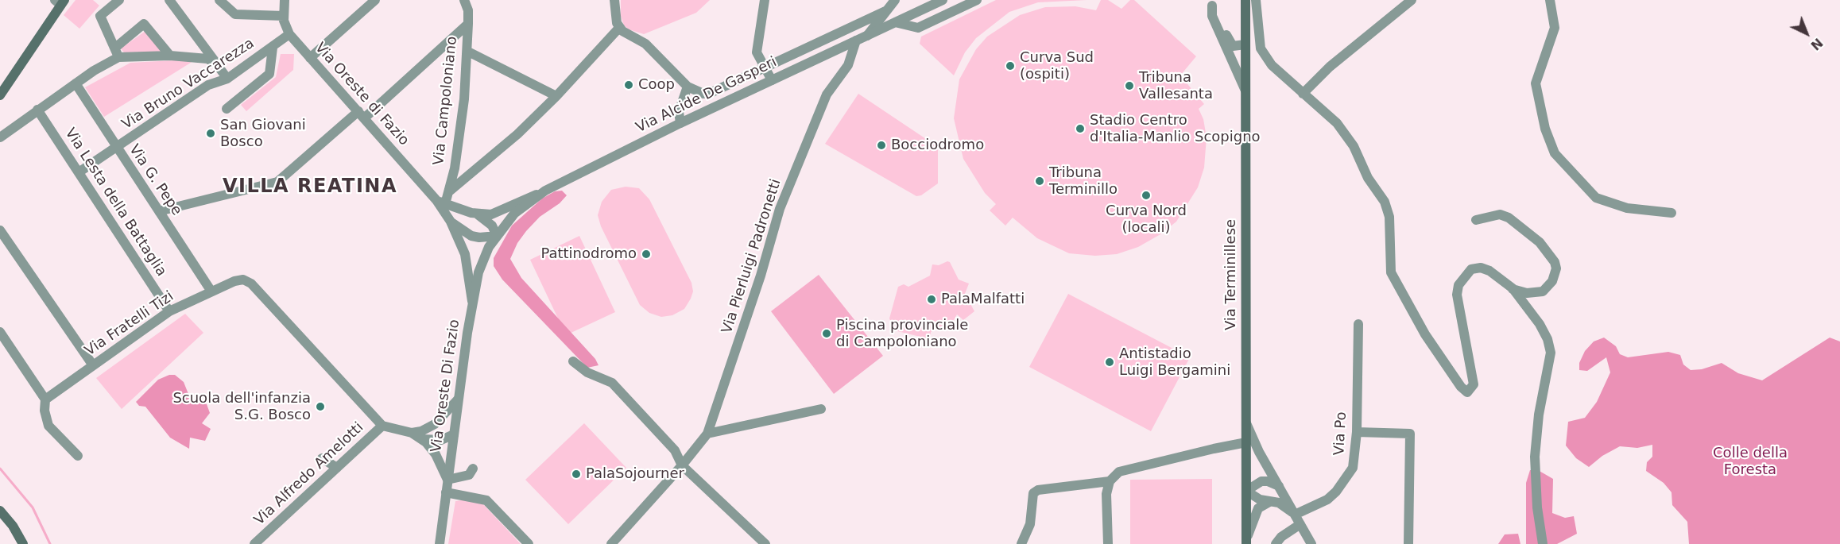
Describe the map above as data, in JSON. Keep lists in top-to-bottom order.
{
  "streets": {
    "main road": ["Via Terminillese"],
    "street": [
      "Via Bruno Vaccarezza",
      "Via Oreste di Fazio",
      "Via Alcide De Gasperi",
      "Via Campoloniano",
      "Via G. Pepe",
      "Via Lesta della Battaglia",
      "Via Pierluigi Padronetti",
      "Via Fratelli Tizi",
      "Via Oreste Di Fazio",
      "Via Po",
      "Via Alfredo Amelotti"
    ]
  },
  "crossings": [
    ["Via Bruno Vaccarezza", "Via Oreste di Fazio"],
    ["Via Bruno Vaccarezza", "Via G. Pepe"],
    ["Via Bruno Vaccarezza", "Via Lesta della Battaglia"],
    ["Via Oreste di Fazio", "Via Campoloniano"],
    ["Via Alcide De Gasperi", "Via Pierluigi Padronetti"],
    ["Via Alcide De Gasperi", "Via Oreste Di Fazio"],
    ["Via G. Pepe", "Via Fratelli Tizi"],
    ["Via Lesta della Battaglia", "Via Fratelli Tizi"],
    ["Via Fratelli Tizi", "Via Alfredo Amelotti"]
  ],
  "districts": ["VILLA REATINA"],
  "parks": ["Colle della Foresta"],
  "places": [
    "Curva Sud (ospiti)",
    "Coop",
    "Tribuna Vallesanta",
    "Stadio Centro d'Italia-Manlio Scopigno",
    "San Giovani Bosco",
    "Bocciodromo",
    "Tribuna Terminillo",
    "Curva Nord (locali)",
    "Pattinodromo",
    "PalaMalfatti",
    "Piscina provinciale di Campoloniano",
    "Antistadio Luigi Bergamini",
    "Scuola dell'infanzia S.G. Bosco",
    "PalaSojourner"
  ],
  "north": "bottom right"
}
